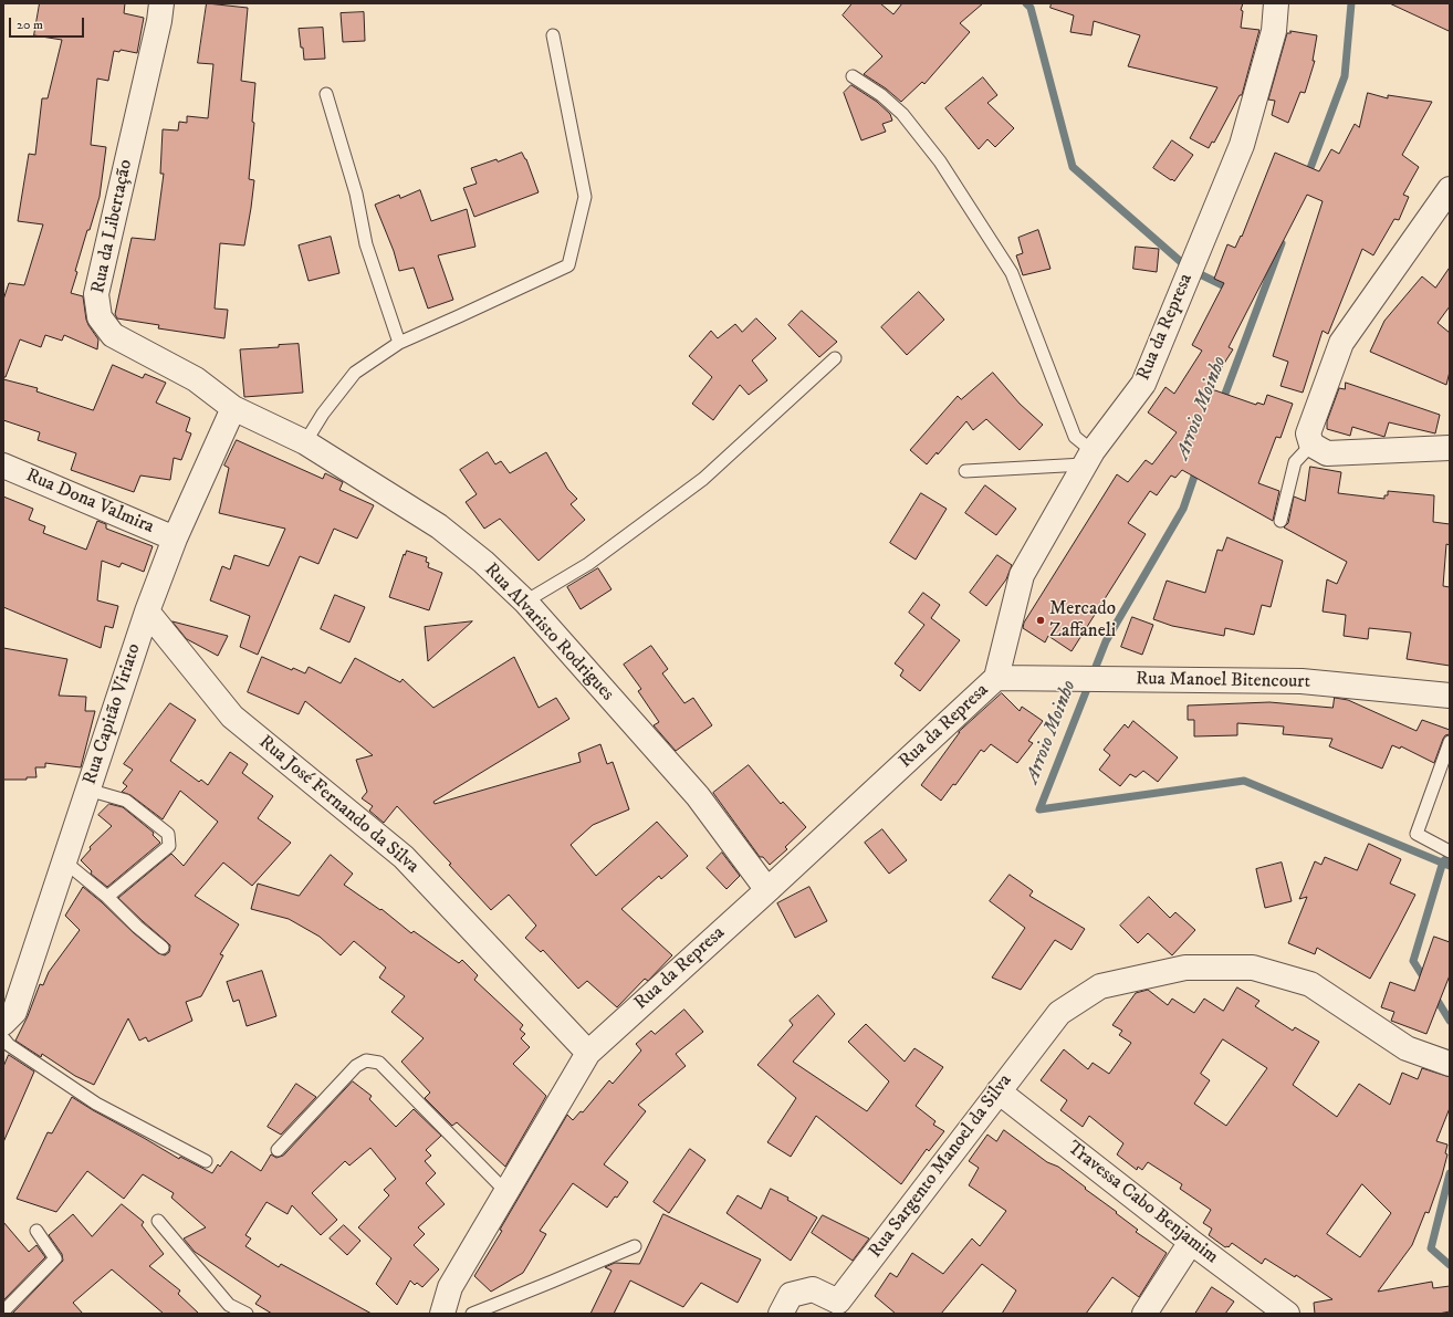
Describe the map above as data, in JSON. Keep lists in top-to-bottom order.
{
  "streets": {
    "street": [
      "Rua da Libertação",
      "Rua da Represa",
      "Rua Dona Valmira",
      "Rua Alvaristo Rodrigues",
      "Rua Manoel Bitencourt",
      "Rua Capitão Viriato",
      "Rua José Fernando da Silva",
      "Rua Sargento Manoel da Silva",
      "Travessa Cabo Benjamim"
    ]
  },
  "crossings": [
    ["Rua da Libertação", "Rua Alvaristo Rodrigues"],
    ["Rua da Libertação", "Rua Capitão Viriato"],
    ["Rua da Represa", "Rua Alvaristo Rodrigues"],
    ["Rua da Represa", "Rua Manoel Bitencourt"],
    ["Rua da Represa", "Rua José Fernando da Silva"],
    ["Rua Dona Valmira", "Rua Capitão Viriato"],
    ["Rua Alvaristo Rodrigues", "Rua Capitão Viriato"],
    ["Rua Capitão Viriato", "Rua José Fernando da Silva"],
    ["Rua Sargento Manoel da Silva", "Travessa Cabo Benjamim"]
  ],
  "water": ["Arroio Moinho"],
  "places": ["Mercado Zaffaneli"],
  "scale_bar": "20 m"
}
